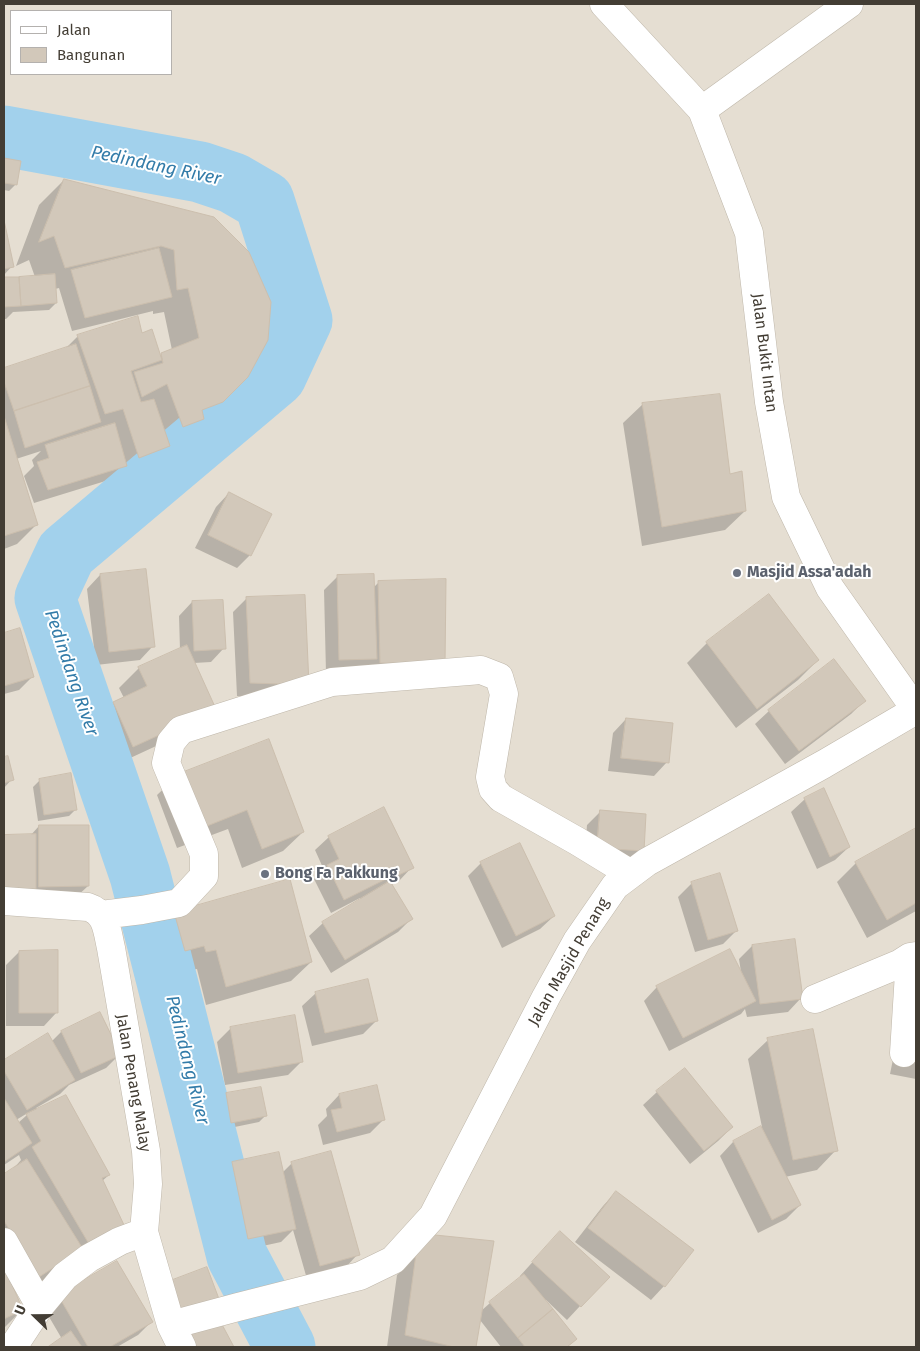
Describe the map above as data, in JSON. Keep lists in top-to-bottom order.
{
  "streets": {
    "street": ["Jalan Bukit Intan", "Jalan Masjid Penang", "Jalan Penang Malay"]
  },
  "crossings": [
    ["Jalan Bukit Intan", "Jalan Masjid Penang"],
    ["Jalan Masjid Penang", "Jalan Penang Malay"]
  ],
  "water": ["Pedindang River"],
  "places": ["Masjid Assa'adah", "Bong Fa Pakkung"],
  "legend": ["Jalan", "Bangunan"],
  "north": "left"
}
